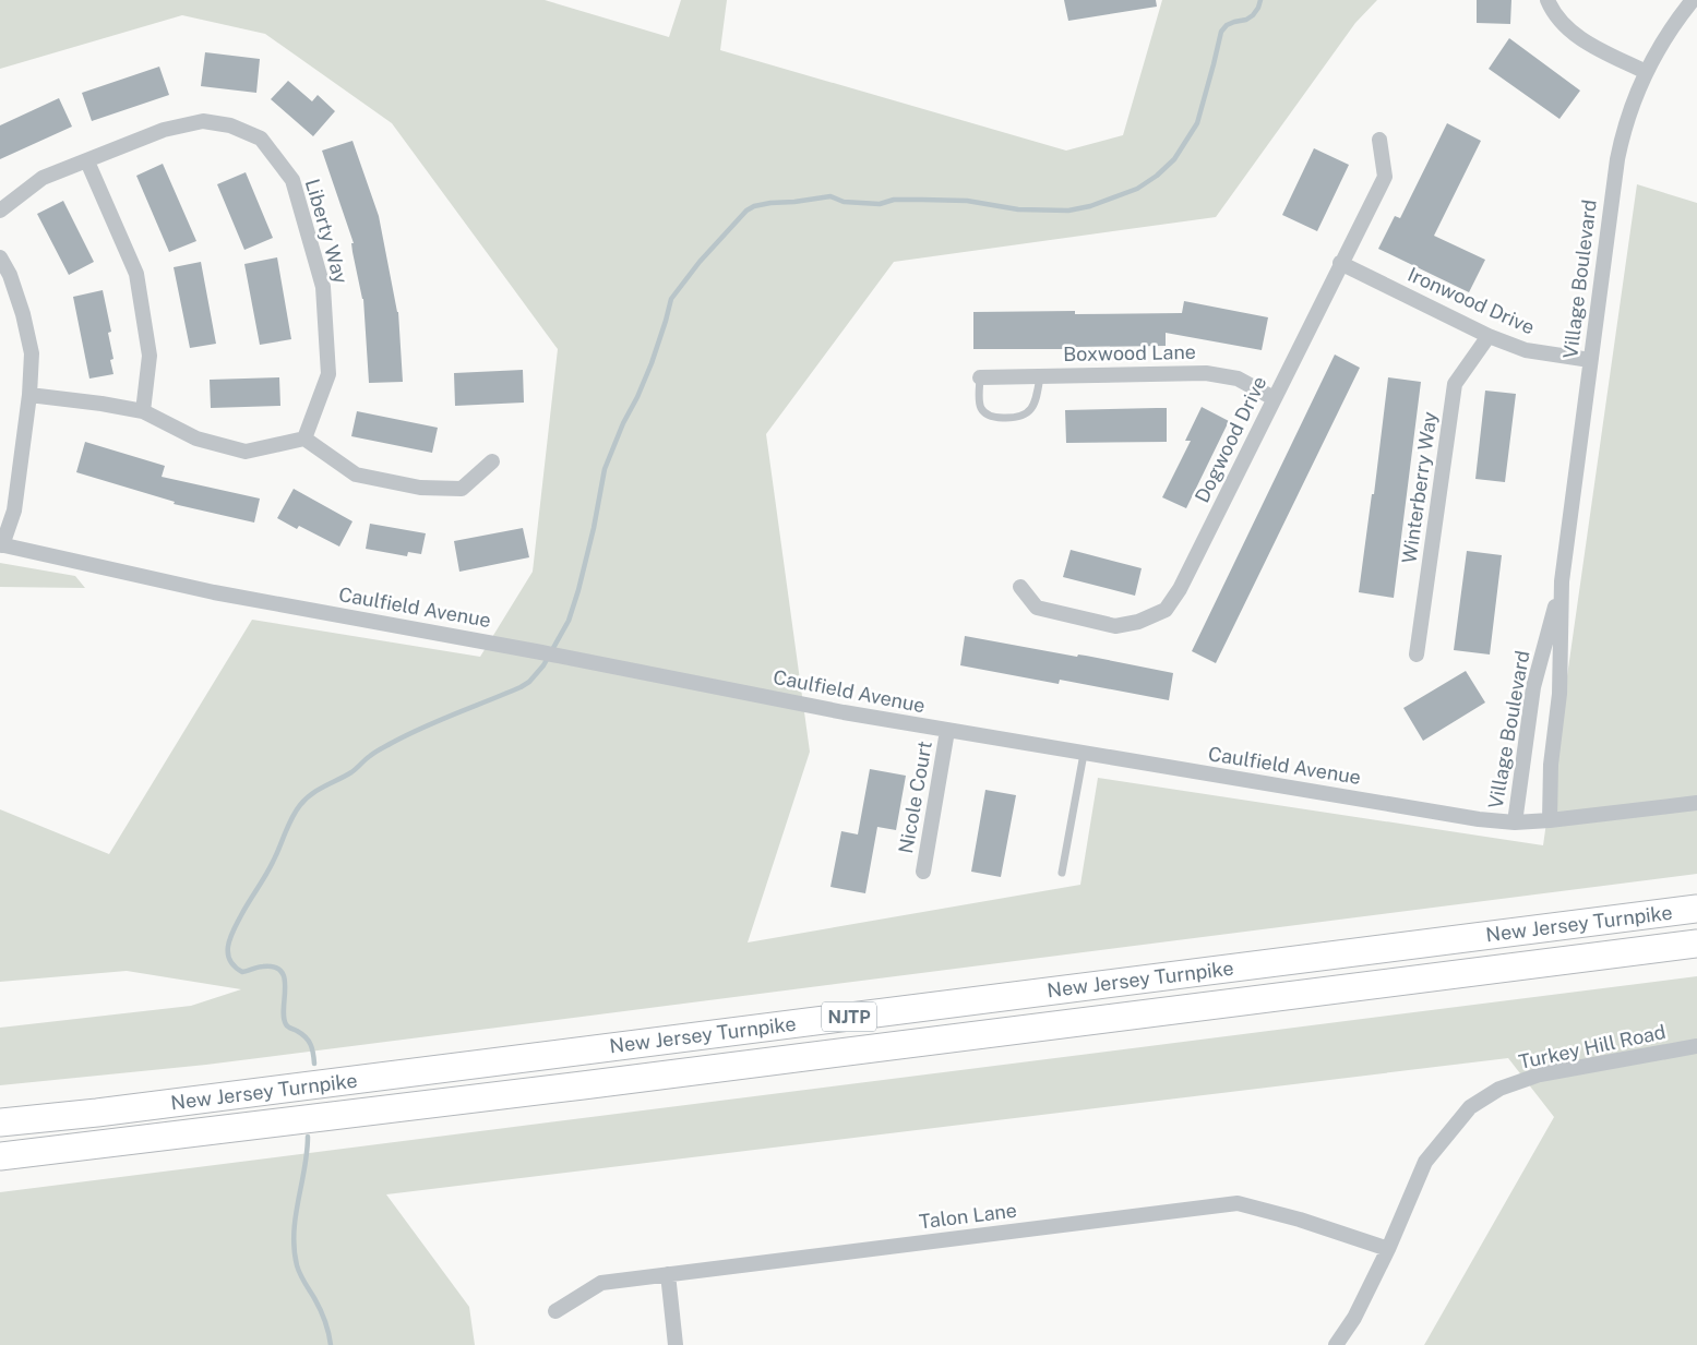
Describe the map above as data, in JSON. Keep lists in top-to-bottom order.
{
  "streets": {
    "highway": ["New Jersey Turnpike", "NJTP"],
    "street": [
      "Liberty Way",
      "Village Boulevard",
      "Ironwood Drive",
      "Boxwood Lane",
      "Dogwood Drive",
      "Winterberry Way",
      "Caulfield Avenue",
      "Nicole Court",
      "Turkey Hill Road",
      "Talon Lane"
    ]
  },
  "crossings": [
    ["Village Boulevard", "Ironwood Drive"],
    ["Village Boulevard", "Caulfield Avenue"],
    ["Ironwood Drive", "Dogwood Drive"],
    ["Ironwood Drive", "Winterberry Way"],
    ["Boxwood Lane", "Dogwood Drive"],
    ["Caulfield Avenue", "Nicole Court"],
    ["Turkey Hill Road", "Talon Lane"]
  ]
}
